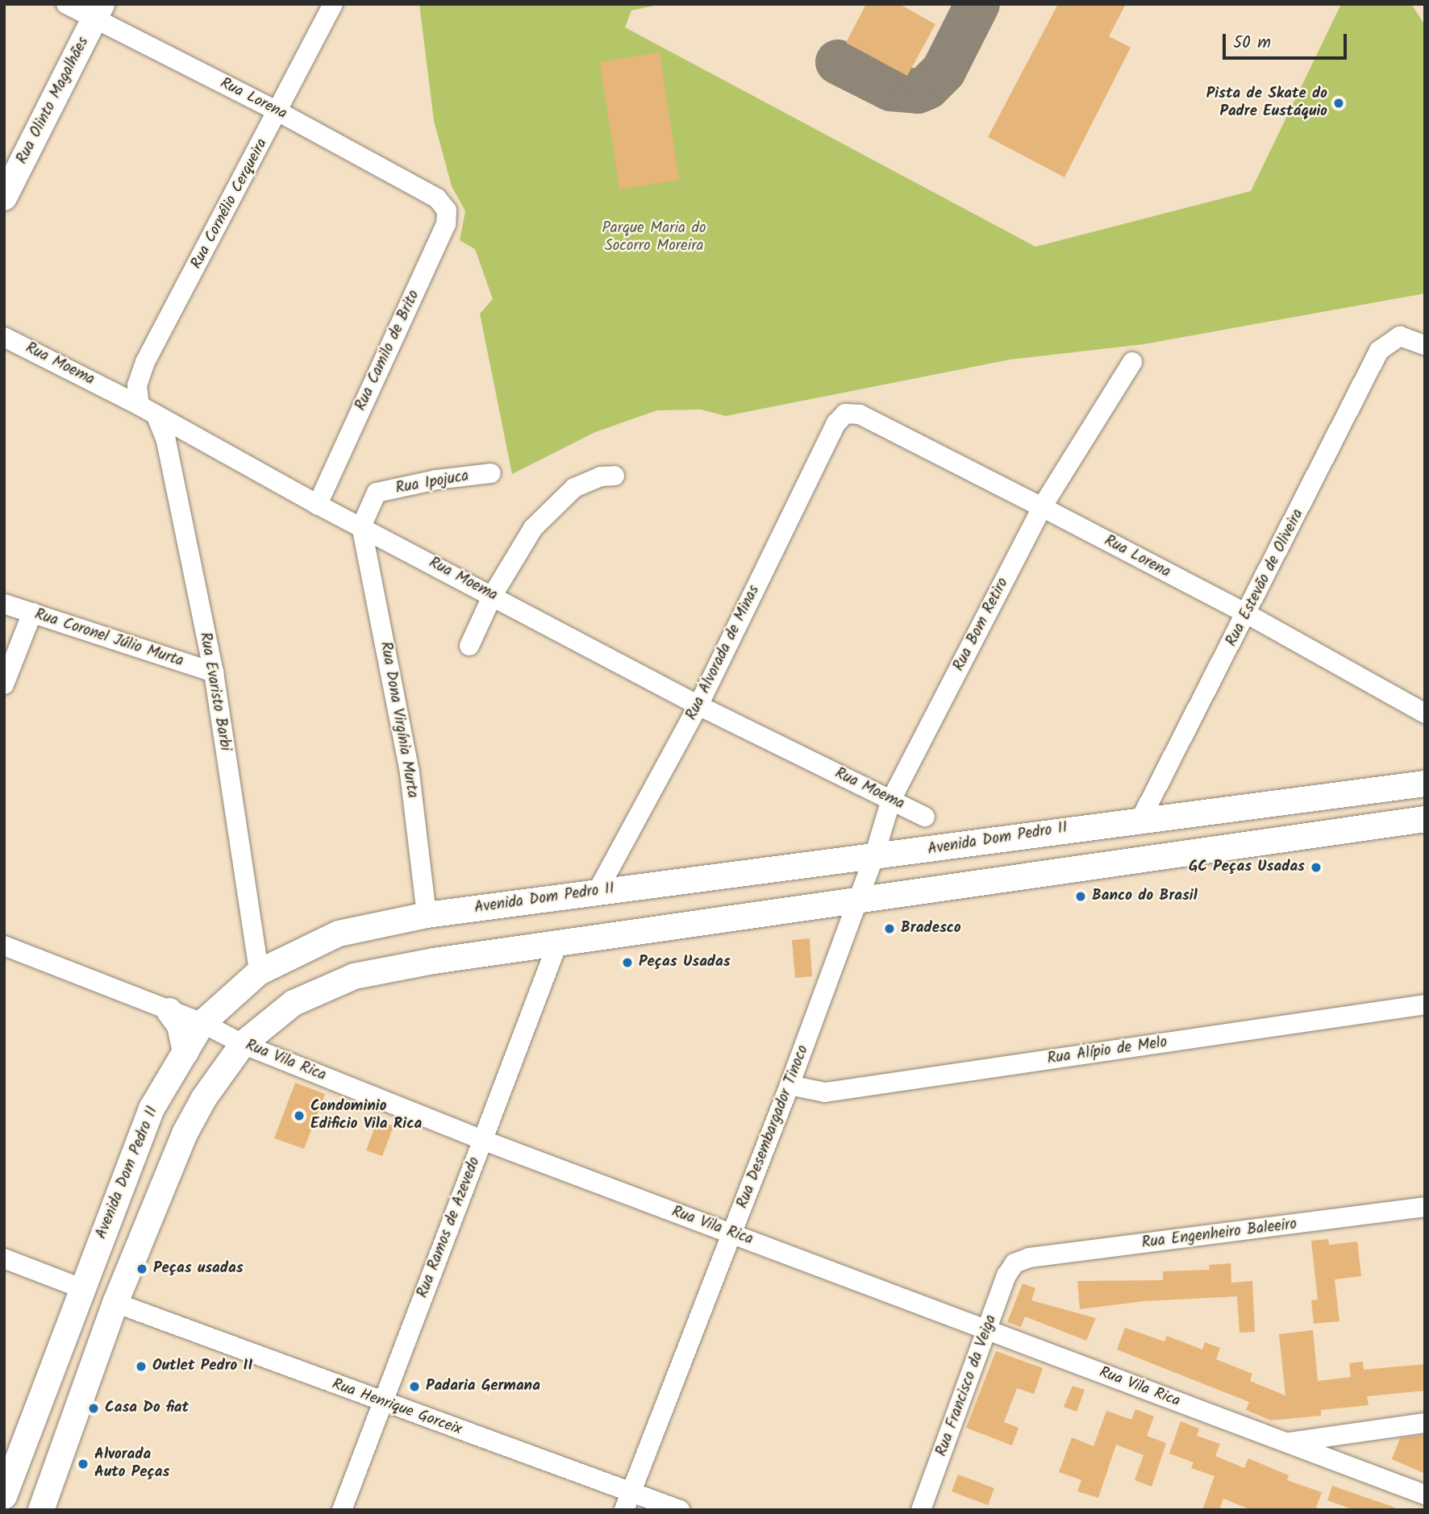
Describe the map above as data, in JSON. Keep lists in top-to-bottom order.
{
  "streets": {
    "main road": ["Rua Olinto Magalhães", "Avenida Dom Pedro II"],
    "street": [
      "Rua Lorena",
      "Rua Cornélio Cerqueira",
      "Rua Camilo de Brito",
      "Rua Moema",
      "Rua Ipojuca",
      "Rua Estevão de Oliveira",
      "Rua Bom Retiro",
      "Rua Coronel Júlio Murta",
      "Rua Alvorada de Minas",
      "Rua Evaristo Barbi",
      "Rua Dona Virgínia Murta",
      "Rua Alípio de Melo",
      "Rua Vila Rica",
      "Rua Desembargador Tinoco",
      "Rua Ramos de Azevedo",
      "Rua Engenheiro Baleeiro",
      "Rua Francisco da Veiga",
      "Rua Henrique Gorceix"
    ]
  },
  "crossings": [
    ["Rua Lorena", "Rua Olinto Magalhães"],
    ["Rua Lorena", "Rua Cornélio Cerqueira"],
    ["Rua Lorena", "Rua Camilo de Brito"],
    ["Rua Lorena", "Rua Estevão de Oliveira"],
    ["Rua Lorena", "Rua Bom Retiro"],
    ["Rua Lorena", "Rua Alvorada de Minas"],
    ["Rua Cornélio Cerqueira", "Rua Moema"],
    ["Rua Cornélio Cerqueira", "Rua Evaristo Barbi"],
    ["Rua Camilo de Brito", "Rua Moema"],
    ["Rua Moema", "Rua Ipojuca"],
    ["Rua Moema", "Rua Bom Retiro"],
    ["Rua Moema", "Rua Alvorada de Minas"],
    ["Rua Moema", "Rua Evaristo Barbi"],
    ["Rua Moema", "Rua Dona Virgínia Murta"],
    ["Rua Ipojuca", "Rua Dona Virgínia Murta"],
    ["Rua Estevão de Oliveira", "Avenida Dom Pedro II"],
    ["Rua Bom Retiro", "Avenida Dom Pedro II"],
    ["Rua Bom Retiro", "Rua Desembargador Tinoco"],
    ["Rua Coronel Júlio Murta", "Rua Evaristo Barbi"],
    ["Rua Alvorada de Minas", "Avenida Dom Pedro II"],
    ["Rua Evaristo Barbi", "Avenida Dom Pedro II"],
    ["Rua Dona Virgínia Murta", "Avenida Dom Pedro II"],
    ["Avenida Dom Pedro II", "Rua Vila Rica"],
    ["Rua Alípio de Melo", "Rua Desembargador Tinoco"],
    ["Rua Vila Rica", "Rua Desembargador Tinoco"],
    ["Rua Vila Rica", "Rua Ramos de Azevedo"],
    ["Rua Vila Rica", "Rua Francisco da Veiga"],
    ["Rua Desembargador Tinoco", "Rua Henrique Gorceix"],
    ["Rua Ramos de Azevedo", "Rua Henrique Gorceix"],
    ["Rua Engenheiro Baleeiro", "Rua Francisco da Veiga"]
  ],
  "parks": ["Parque Maria do Socorro Moreira"],
  "places": [
    "Pista de Skate do Padre Eustáquio",
    "GC Peças Usadas",
    "Banco do Brasil",
    "Bradesco",
    "Peças Usadas",
    "Condominio Edificio Vila Rica",
    "Peças usadas",
    "Outlet Pedro II",
    "Padaria Germana",
    "Casa Do fiat",
    "Alvorada Auto Peças"
  ],
  "scale_bar": "50 m"
}
